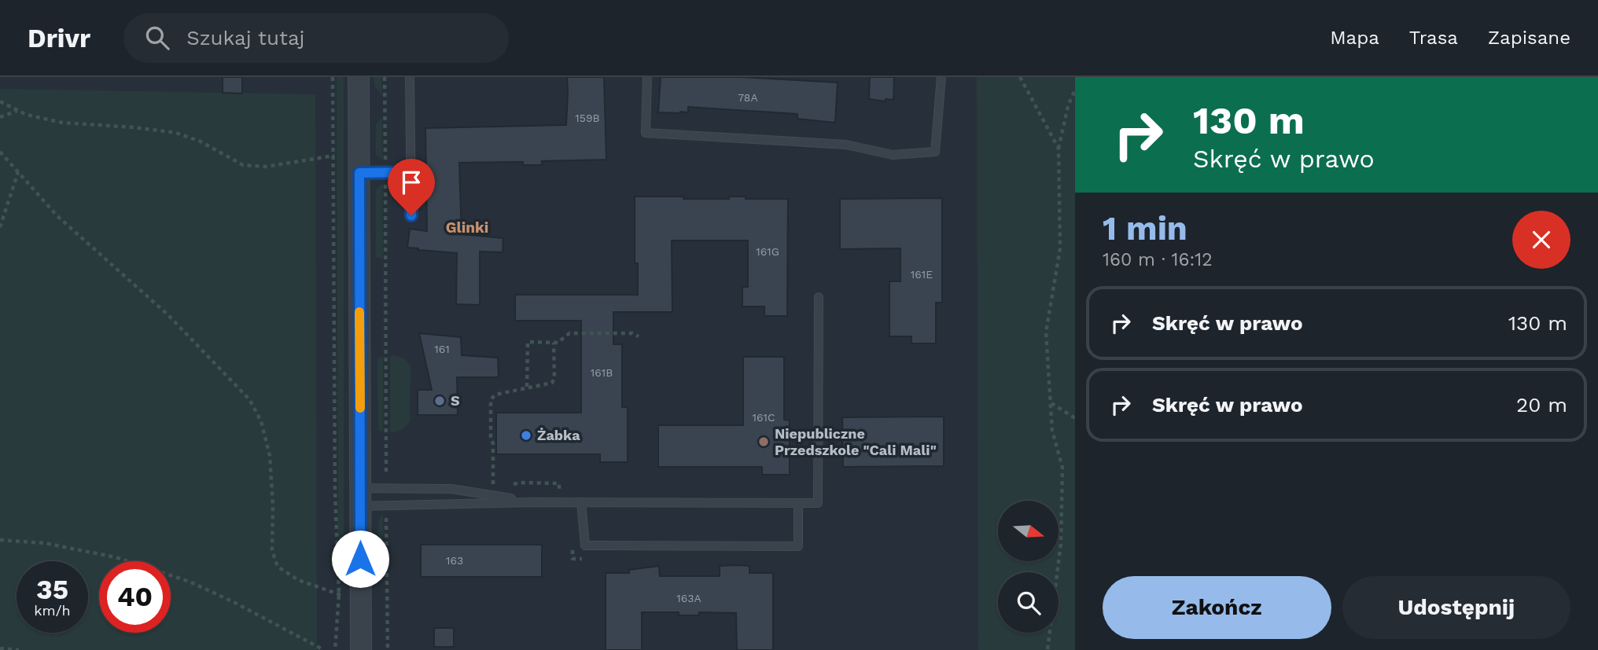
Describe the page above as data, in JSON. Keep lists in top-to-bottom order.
{
  "districts": ["Glinki"],
  "places": ["S", "Żabka", "Niepubliczne Przedszkole \"Cali Mali\""],
  "house_numbers": [
    "78A",
    "159B",
    "161G",
    "161E",
    "161",
    "161B",
    "161C",
    "163",
    "163A"
  ],
  "north": "right",
  "page": {
    "header": "Drivr",
    "search": "Szukaj tutaj",
    "nav": ["Mapa", "Trasa", "Zapisane"],
    "turn": ["130 m", "Skręć w prawo"],
    "heading": ["1 min", "160 m · 16:12"],
    "list": [
      {
        "name": "Skręć w prawo",
        "value": "130 m"
      },
      {
        "name": "Skręć w prawo",
        "value": "20 m"
      }
    ],
    "speed": "35 km/h",
    "limit": "40",
    "buttons": ["Zakończ", "Udostępnij"]
  }
}
